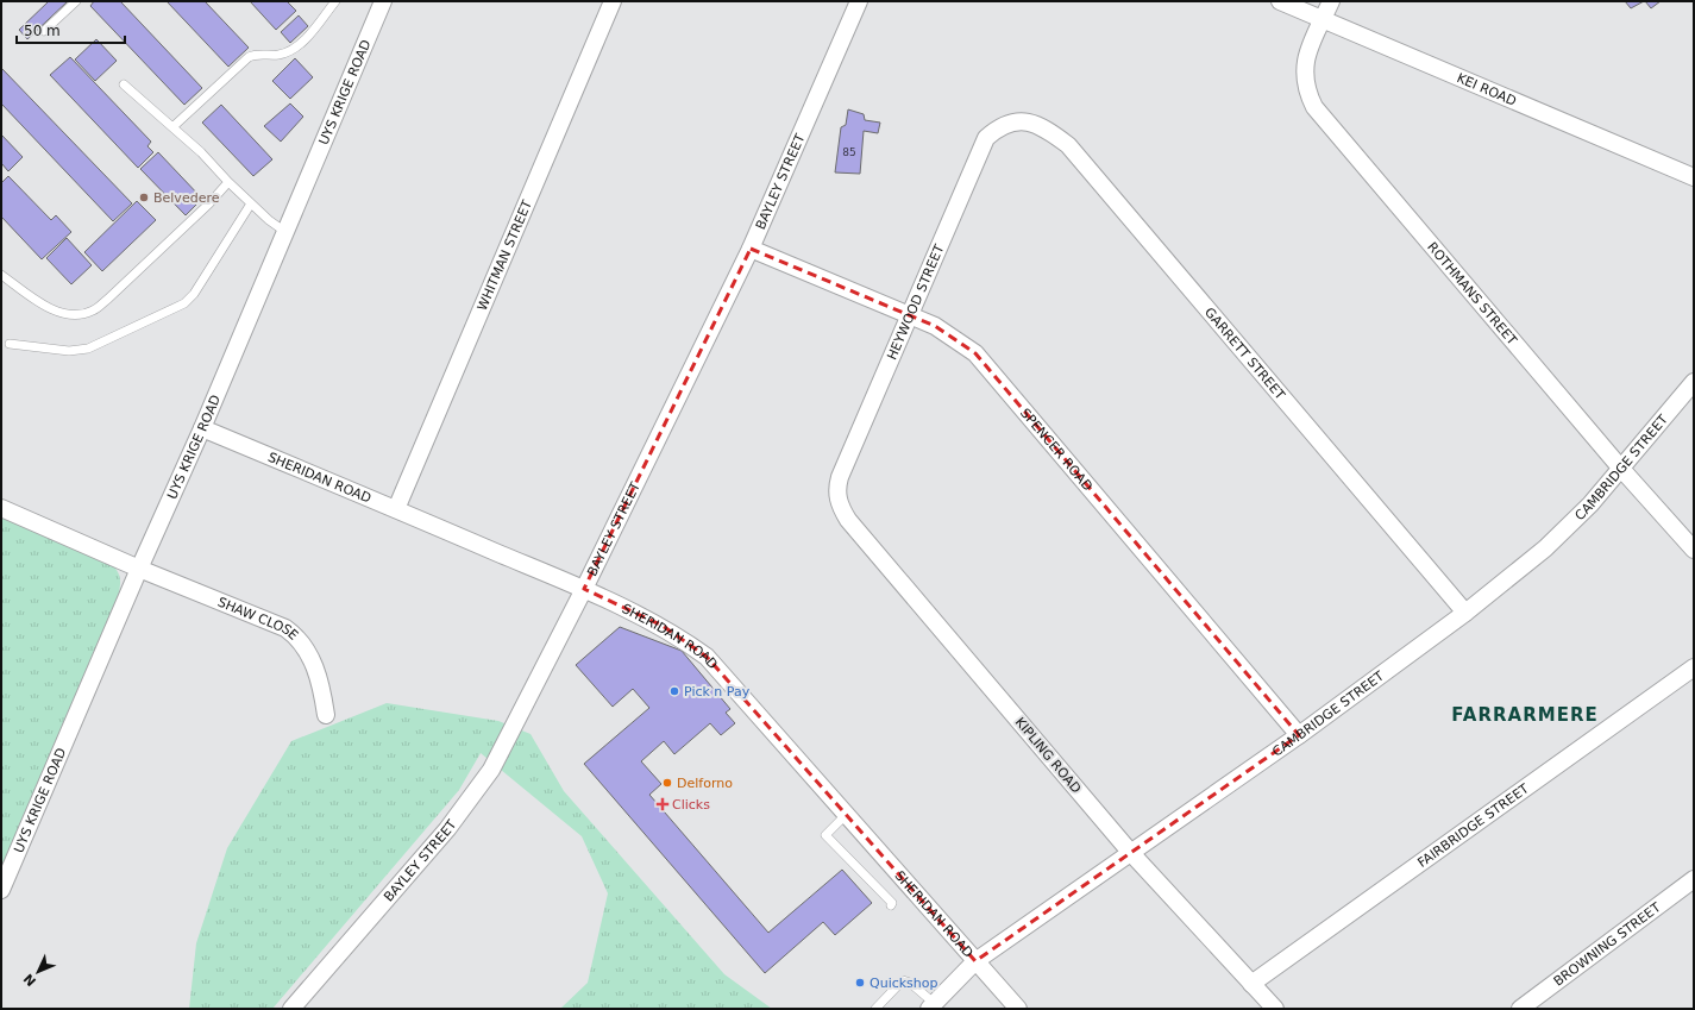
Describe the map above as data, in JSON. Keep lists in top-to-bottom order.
{
  "streets": {
    "street": [
      "KEI ROAD",
      "UYS KRIGE ROAD",
      "BAYLEY STREET",
      "WHITMAN STREET",
      "ROTHMANS STREET",
      "HEYWOOD STREET",
      "GARRETT STREET",
      "SPENCER ROAD",
      "CAMBRIDGE STREET",
      "SHERIDAN ROAD",
      "SHAW CLOSE",
      "KIPLING ROAD",
      "FAIRBRIDGE STREET",
      "BROWNING STREET"
    ]
  },
  "crossings": [
    ["KEI ROAD", "ROTHMANS STREET"],
    ["UYS KRIGE ROAD", "SHERIDAN ROAD"],
    ["UYS KRIGE ROAD", "SHAW CLOSE"],
    ["BAYLEY STREET", "SPENCER ROAD"],
    ["BAYLEY STREET", "SHERIDAN ROAD"],
    ["WHITMAN STREET", "SHERIDAN ROAD"],
    ["ROTHMANS STREET", "CAMBRIDGE STREET"],
    ["HEYWOOD STREET", "GARRETT STREET"],
    ["HEYWOOD STREET", "SPENCER ROAD"],
    ["HEYWOOD STREET", "KIPLING ROAD"],
    ["GARRETT STREET", "CAMBRIDGE STREET"],
    ["SPENCER ROAD", "CAMBRIDGE STREET"],
    ["CAMBRIDGE STREET", "SHERIDAN ROAD"],
    ["CAMBRIDGE STREET", "KIPLING ROAD"],
    ["KIPLING ROAD", "FAIRBRIDGE STREET"]
  ],
  "districts": ["FARRARMERE"],
  "places": {
    "other": [
      "Belvedere",
      "Pick n Pay",
      "Delforno",
      "Quickshop"
    ],
    "health": ["Clicks"]
  },
  "house_numbers": ["85"],
  "scale_bar": "50 m",
  "north": "bottom left"
}
